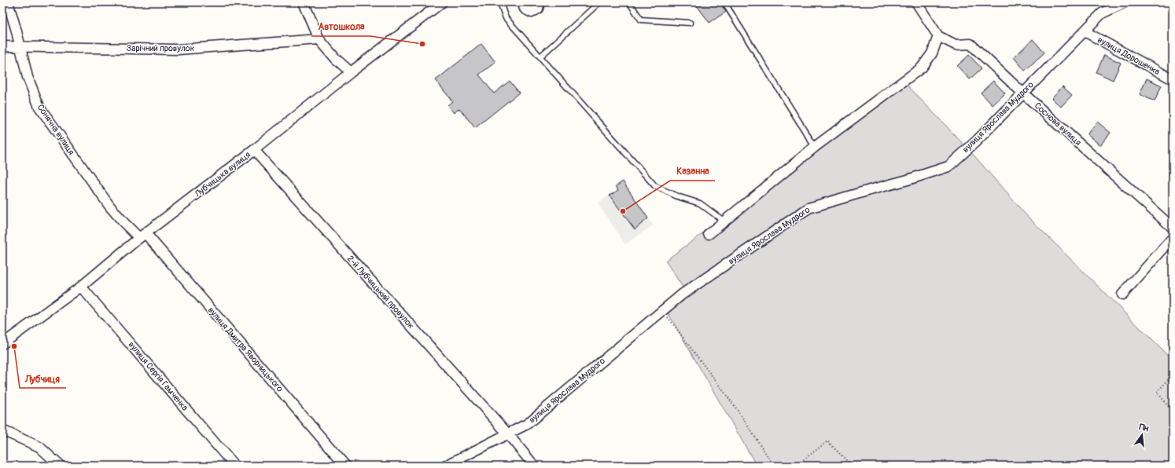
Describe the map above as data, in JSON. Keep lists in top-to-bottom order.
{
  "streets": {
    "street": [
      "Зарічний провулок",
      "вулиця Дорошенка",
      "вулиця Ярослава Мудрого",
      "Соснова вулиця",
      "Сонячна вулиця",
      "Лубчицька вулиця",
      "2-й Лубчицький провулок",
      "вулиця Дмитра Яворницького",
      "вулиця Сергія Гамченка"
    ]
  },
  "crossings": [
    ["Зарічний провулок", "Сонячна вулиця"],
    ["вулиця Дорошенка", "вулиця Ярослава Мудрого"],
    ["вулиця Ярослава Мудрого", "Соснова вулиця"],
    ["вулиця Ярослава Мудрого", "2-й Лубчицький провулок"],
    ["Сонячна вулиця", "Лубчицька вулиця"],
    ["Сонячна вулиця", "вулиця Дмитра Яворницького"],
    ["Лубчицька вулиця", "2-й Лубчицький провулок"],
    ["Лубчицька вулиця", "вулиця Дмитра Яворницького"],
    ["Лубчицька вулиця", "вулиця Сергія Гамченка"]
  ],
  "places": ["Автошкола", "Казанна", "Лубчиця"],
  "north": "top"
}
